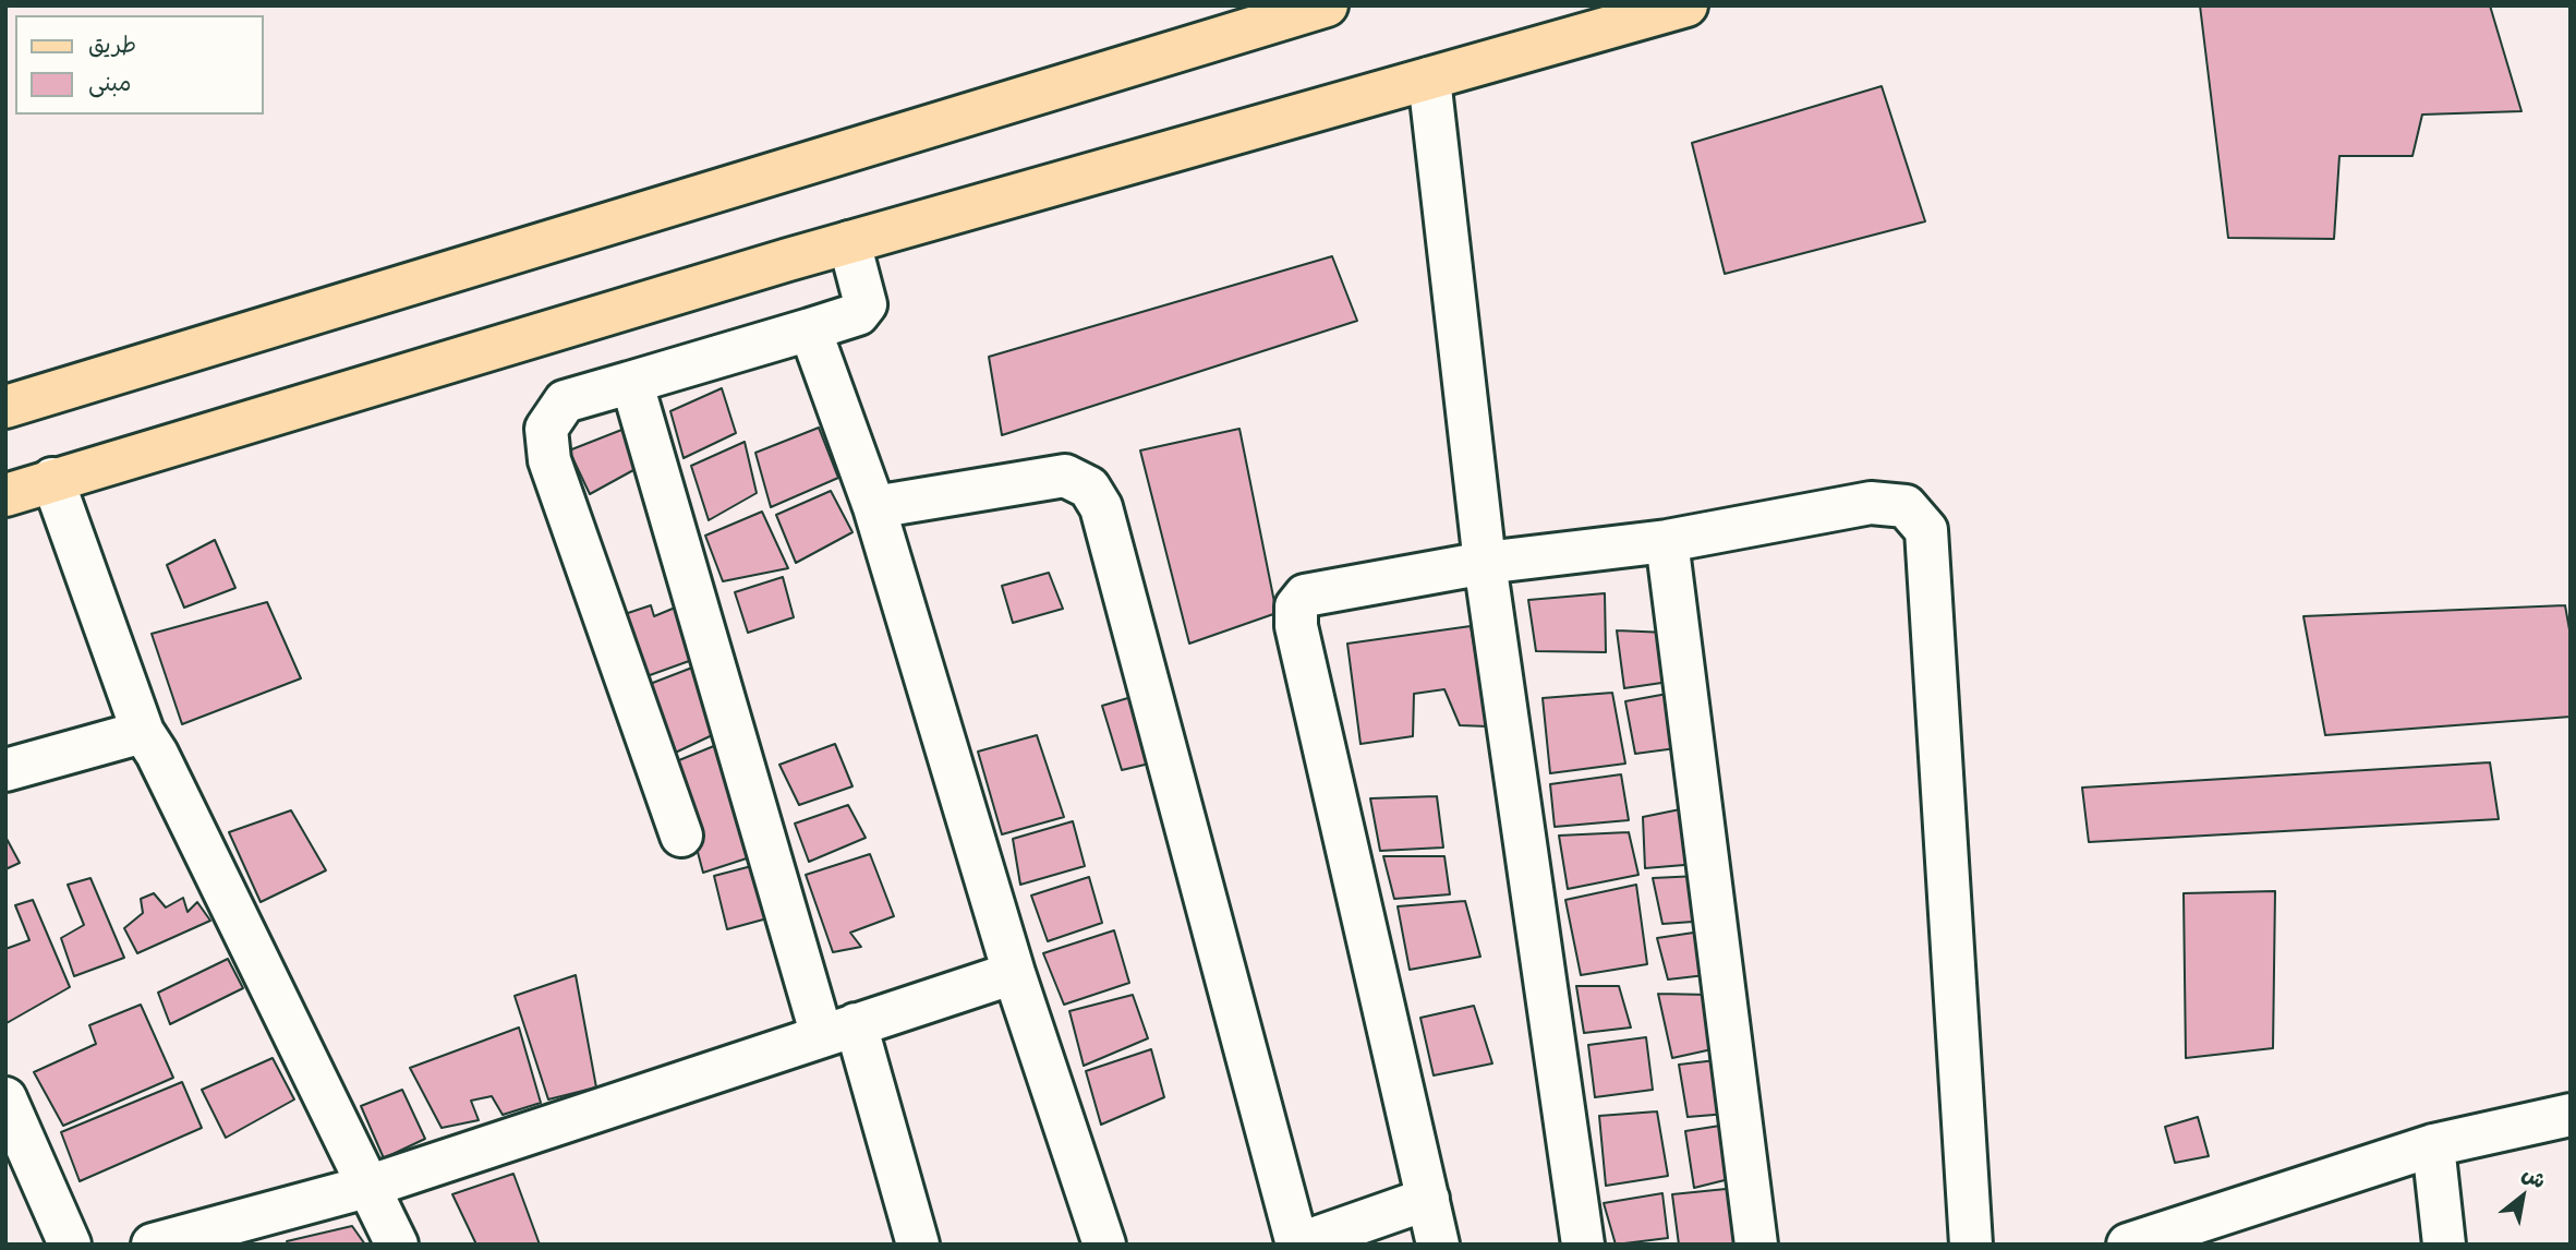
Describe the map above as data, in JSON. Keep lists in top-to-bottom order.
{
  "legend": ["طريق", "مبنى"],
  "north": "top right"
}
